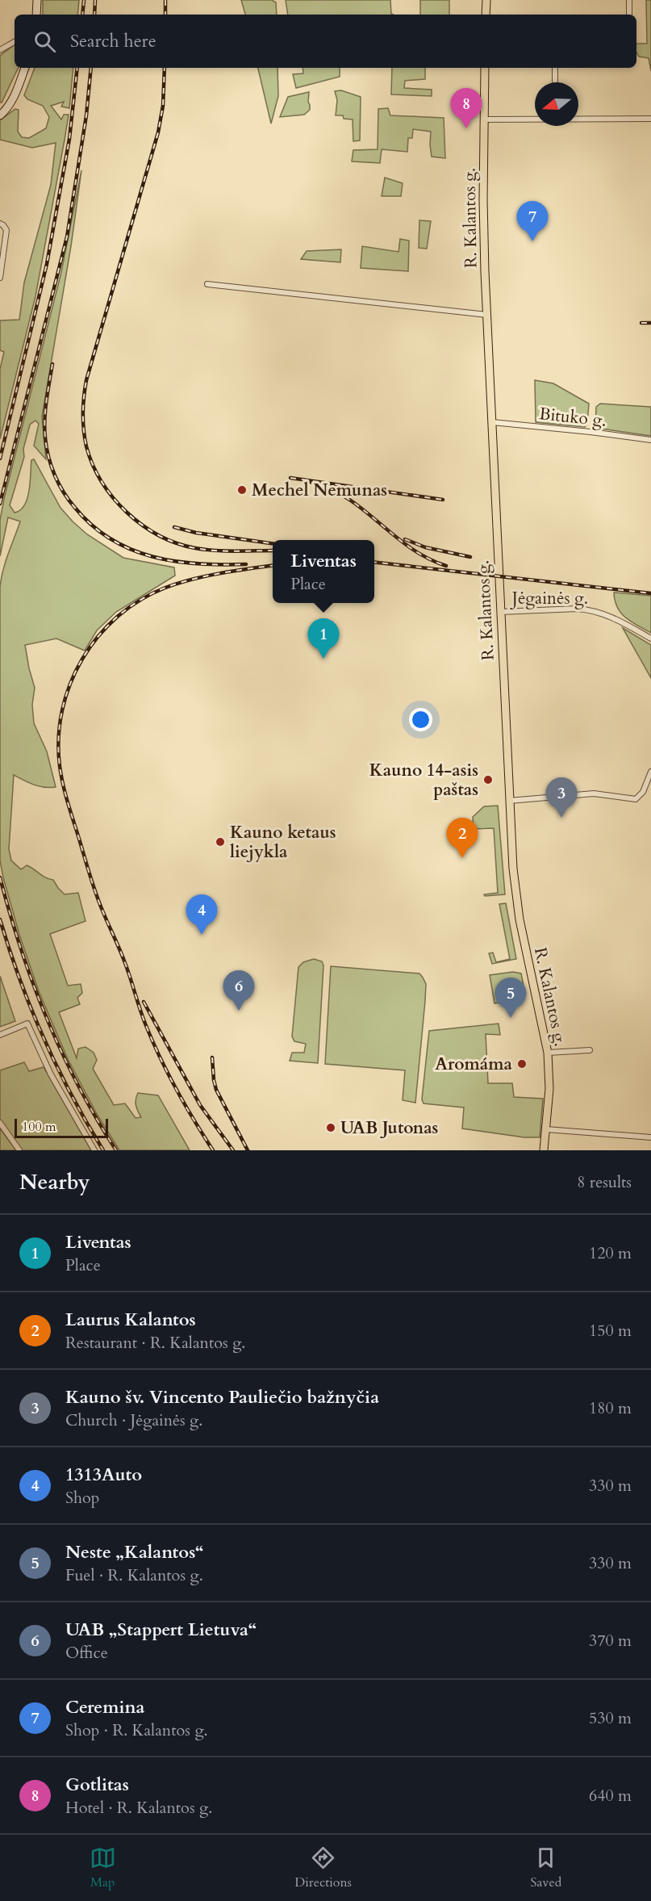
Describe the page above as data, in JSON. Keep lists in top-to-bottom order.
{
  "streets": {
    "main road": ["R. Kalantos g."],
    "street": ["Bituko g.", "Jėgainės g."]
  },
  "crossings": [
    ["R. Kalantos g.", "Bituko g."],
    ["R. Kalantos g.", "Jėgainės g."]
  ],
  "places": [
    "Mechel Nemunas",
    "Kauno 14-asis paštas",
    "Kauno ketaus liejykla",
    "Aromáma",
    "UAB Jutonas"
  ],
  "scale_bar": "100 m",
  "north": "left",
  "page": {
    "search": "Search here",
    "pins": [
      "8",
      "7",
      "1",
      "3",
      "2",
      "4",
      "6",
      "5"
    ],
    "popup": ["Liventas", "Place"],
    "scale": "100 m",
    "heading": ["Nearby", "8 results"],
    "list": [
      {
        "mark": "1",
        "name": "Liventas",
        "note": "Place",
        "value": "120 m"
      },
      {
        "mark": "2",
        "name": "Laurus Kalantos",
        "note": "Restaurant · R. Kalantos g.",
        "value": "150 m"
      },
      {
        "mark": "3",
        "name": "Kauno šv. Vincento Pauliečio bažnyčia",
        "note": "Church · Jėgainės g.",
        "value": "180 m"
      },
      {
        "mark": "4",
        "name": "1313Auto",
        "note": "Shop",
        "value": "330 m"
      },
      {
        "mark": "5",
        "name": "Neste „Kalantos“",
        "note": "Fuel · R. Kalantos g.",
        "value": "330 m"
      },
      {
        "mark": "6",
        "name": "UAB „Stappert Lietuva“",
        "note": "Office",
        "value": "370 m"
      },
      {
        "mark": "7",
        "name": "Ceremina",
        "note": "Shop · R. Kalantos g.",
        "value": "530 m"
      },
      {
        "mark": "8",
        "name": "Gotlitas",
        "note": "Hotel · R. Kalantos g.",
        "value": "640 m"
      }
    ],
    "nav": ["Map", "Directions", "Saved"]
  }
}
